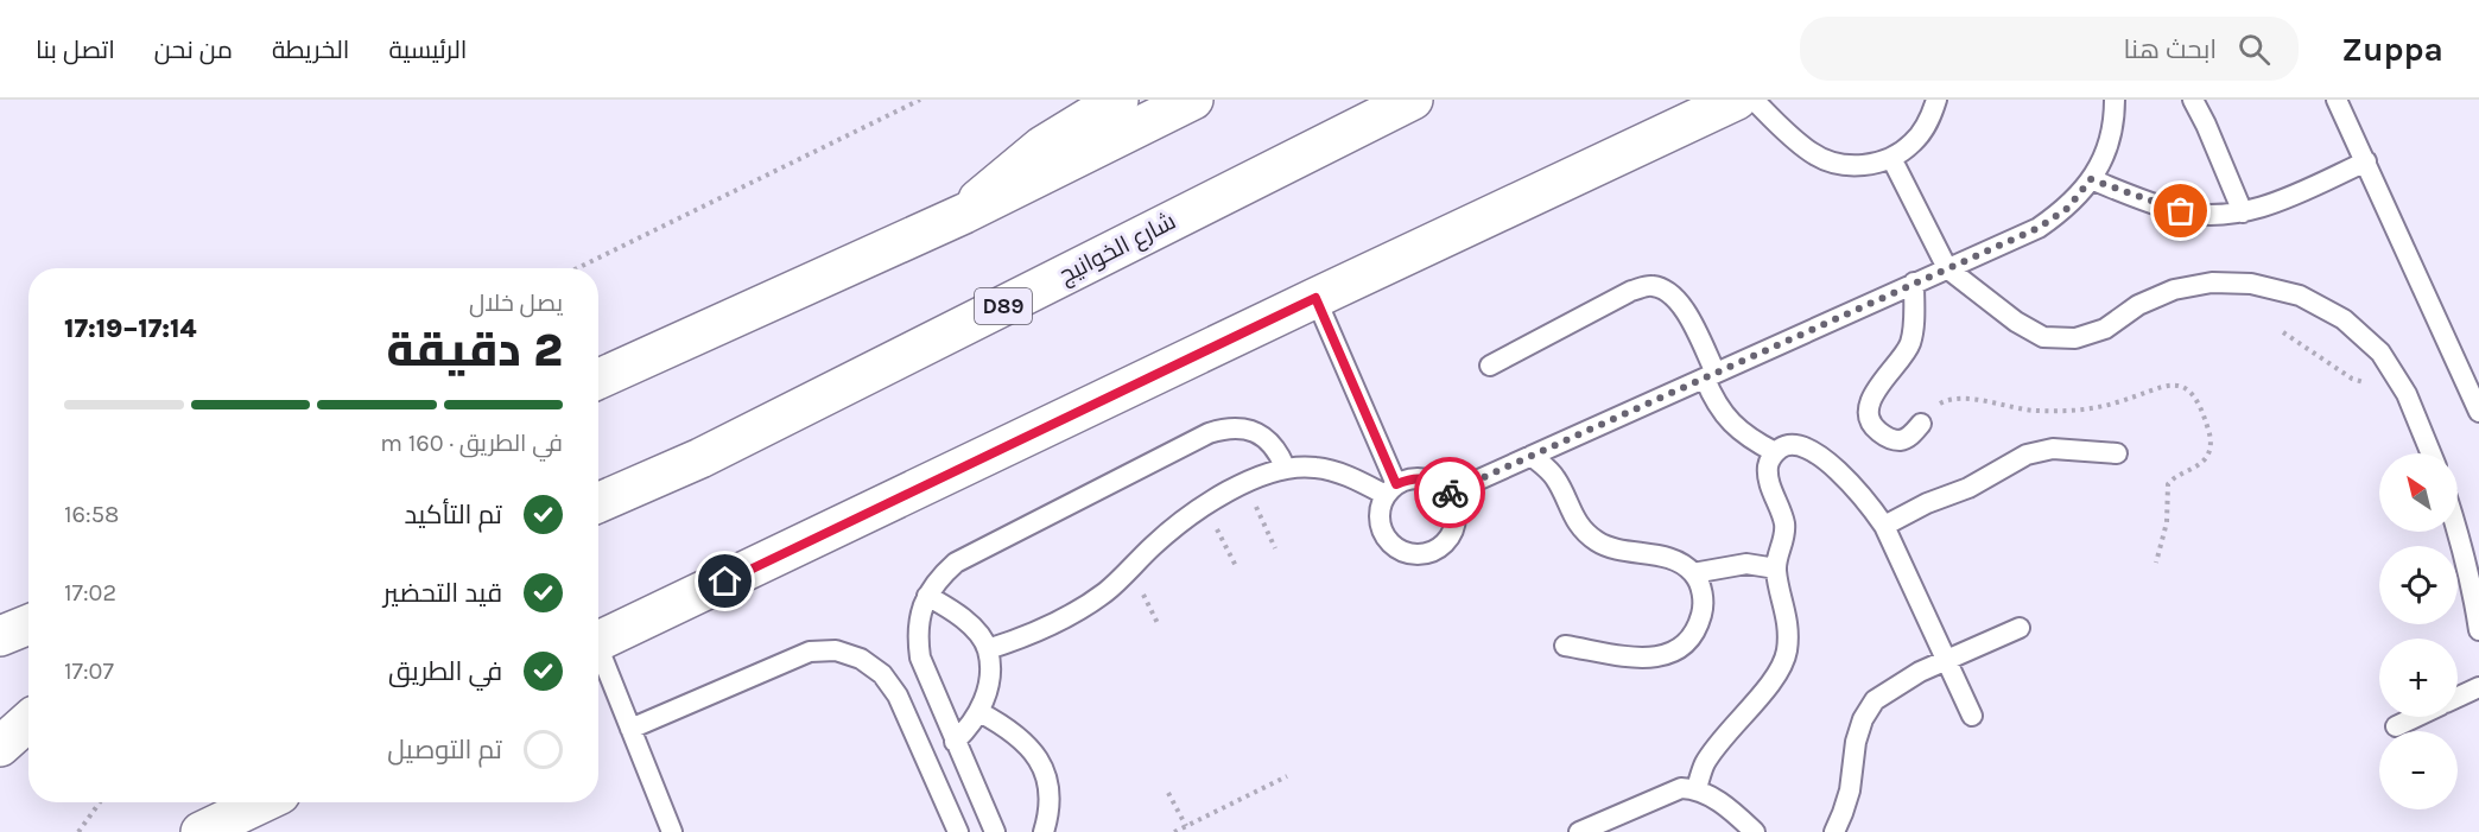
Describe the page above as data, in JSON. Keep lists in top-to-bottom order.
{
  "streets": {
    "main road": ["شارع الخوانيج", "D89"]
  },
  "north": "top left",
  "page": {
    "header": "Zuppa",
    "search": "ابحث هنا",
    "nav": [
      "الرئيسية",
      "الخريطة",
      "من نحن",
      "اتصل بنا"
    ],
    "heading": ["2 دقيقة", "يصل خلال", "17:14–17:19"],
    "bar": "في الطريق · 160 m",
    "map_buttons": ["+", "−"],
    "list": [
      ["تم التأكيد", "16:58"],
      ["قيد التحضير", "17:02"],
      ["في الطريق", "17:07"],
      "تم التوصيل"
    ]
  }
}
